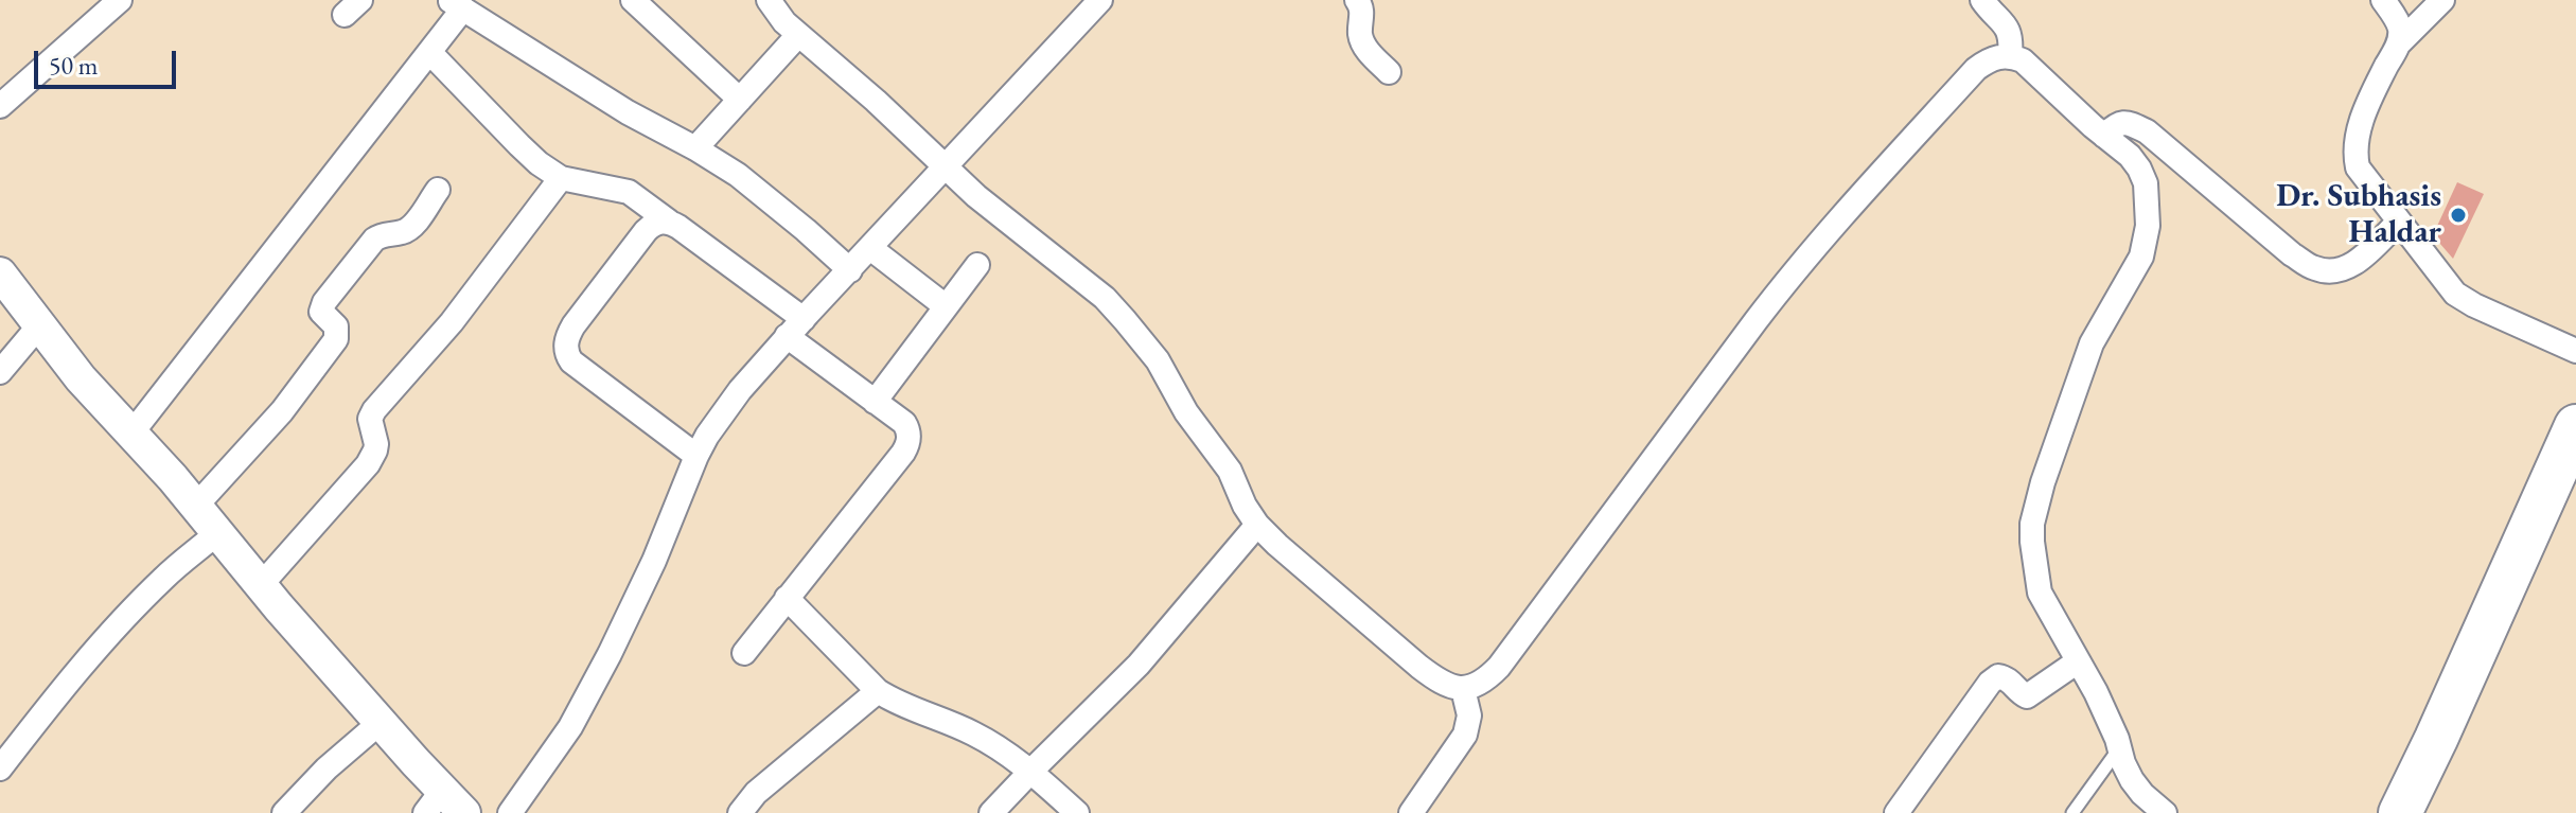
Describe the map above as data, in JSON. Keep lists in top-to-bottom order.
{
  "places": ["Dr. Subhasis Haldar"],
  "scale_bar": "50 m"
}
